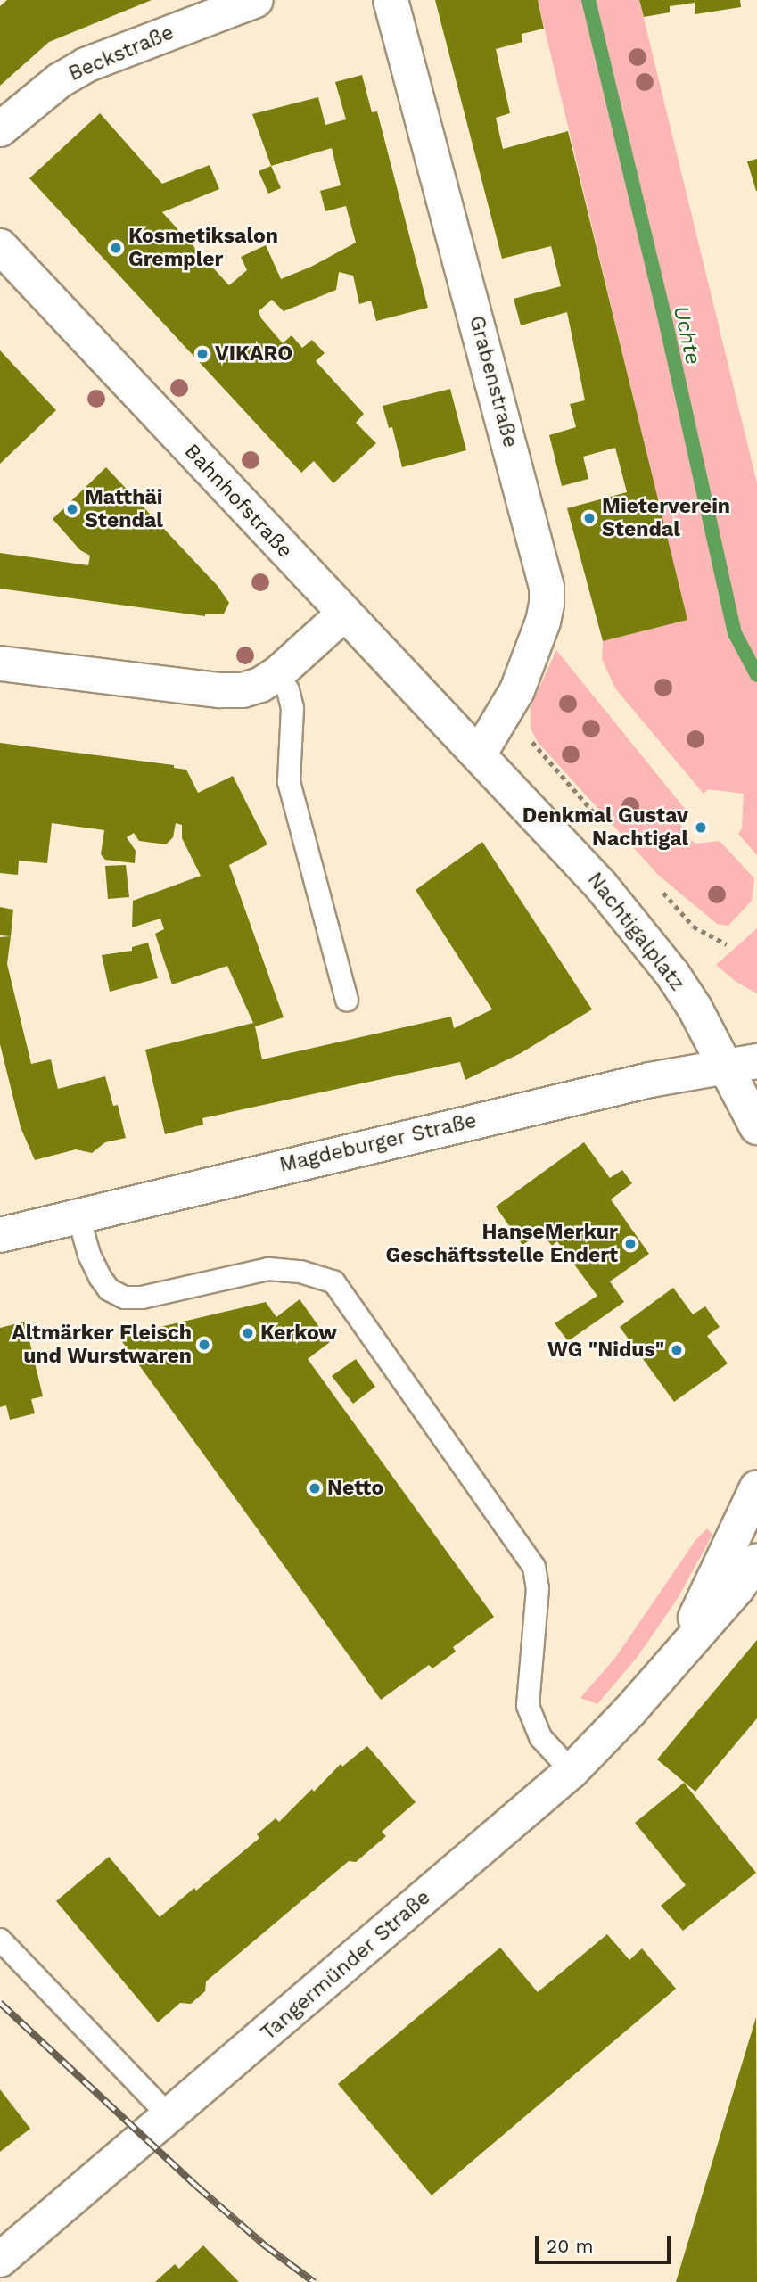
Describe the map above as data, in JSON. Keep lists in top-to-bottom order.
{
  "streets": {
    "street": [
      "Beckstraße",
      "Grabenstraße",
      "Bahnhofstraße",
      "Nachtigalplatz",
      "Magdeburger Straße",
      "Tangermünder Straße"
    ]
  },
  "crossings": [
    ["Grabenstraße", "Bahnhofstraße"],
    ["Grabenstraße", "Nachtigalplatz"],
    ["Bahnhofstraße", "Nachtigalplatz"],
    ["Nachtigalplatz", "Magdeburger Straße"]
  ],
  "water": ["Uchte"],
  "places": [
    "Kosmetiksalon Grempler",
    "VIKARO",
    "Matthäi Stendal",
    "Mieterverein Stendal",
    "Denkmal Gustav Nachtigal",
    "HanseMerkur Geschäftsstelle Endert",
    "Kerkow",
    "Altmärker Fleisch und Wurstwaren",
    "WG \"Nidus\"",
    "Netto"
  ],
  "scale_bar": "20 m"
}
